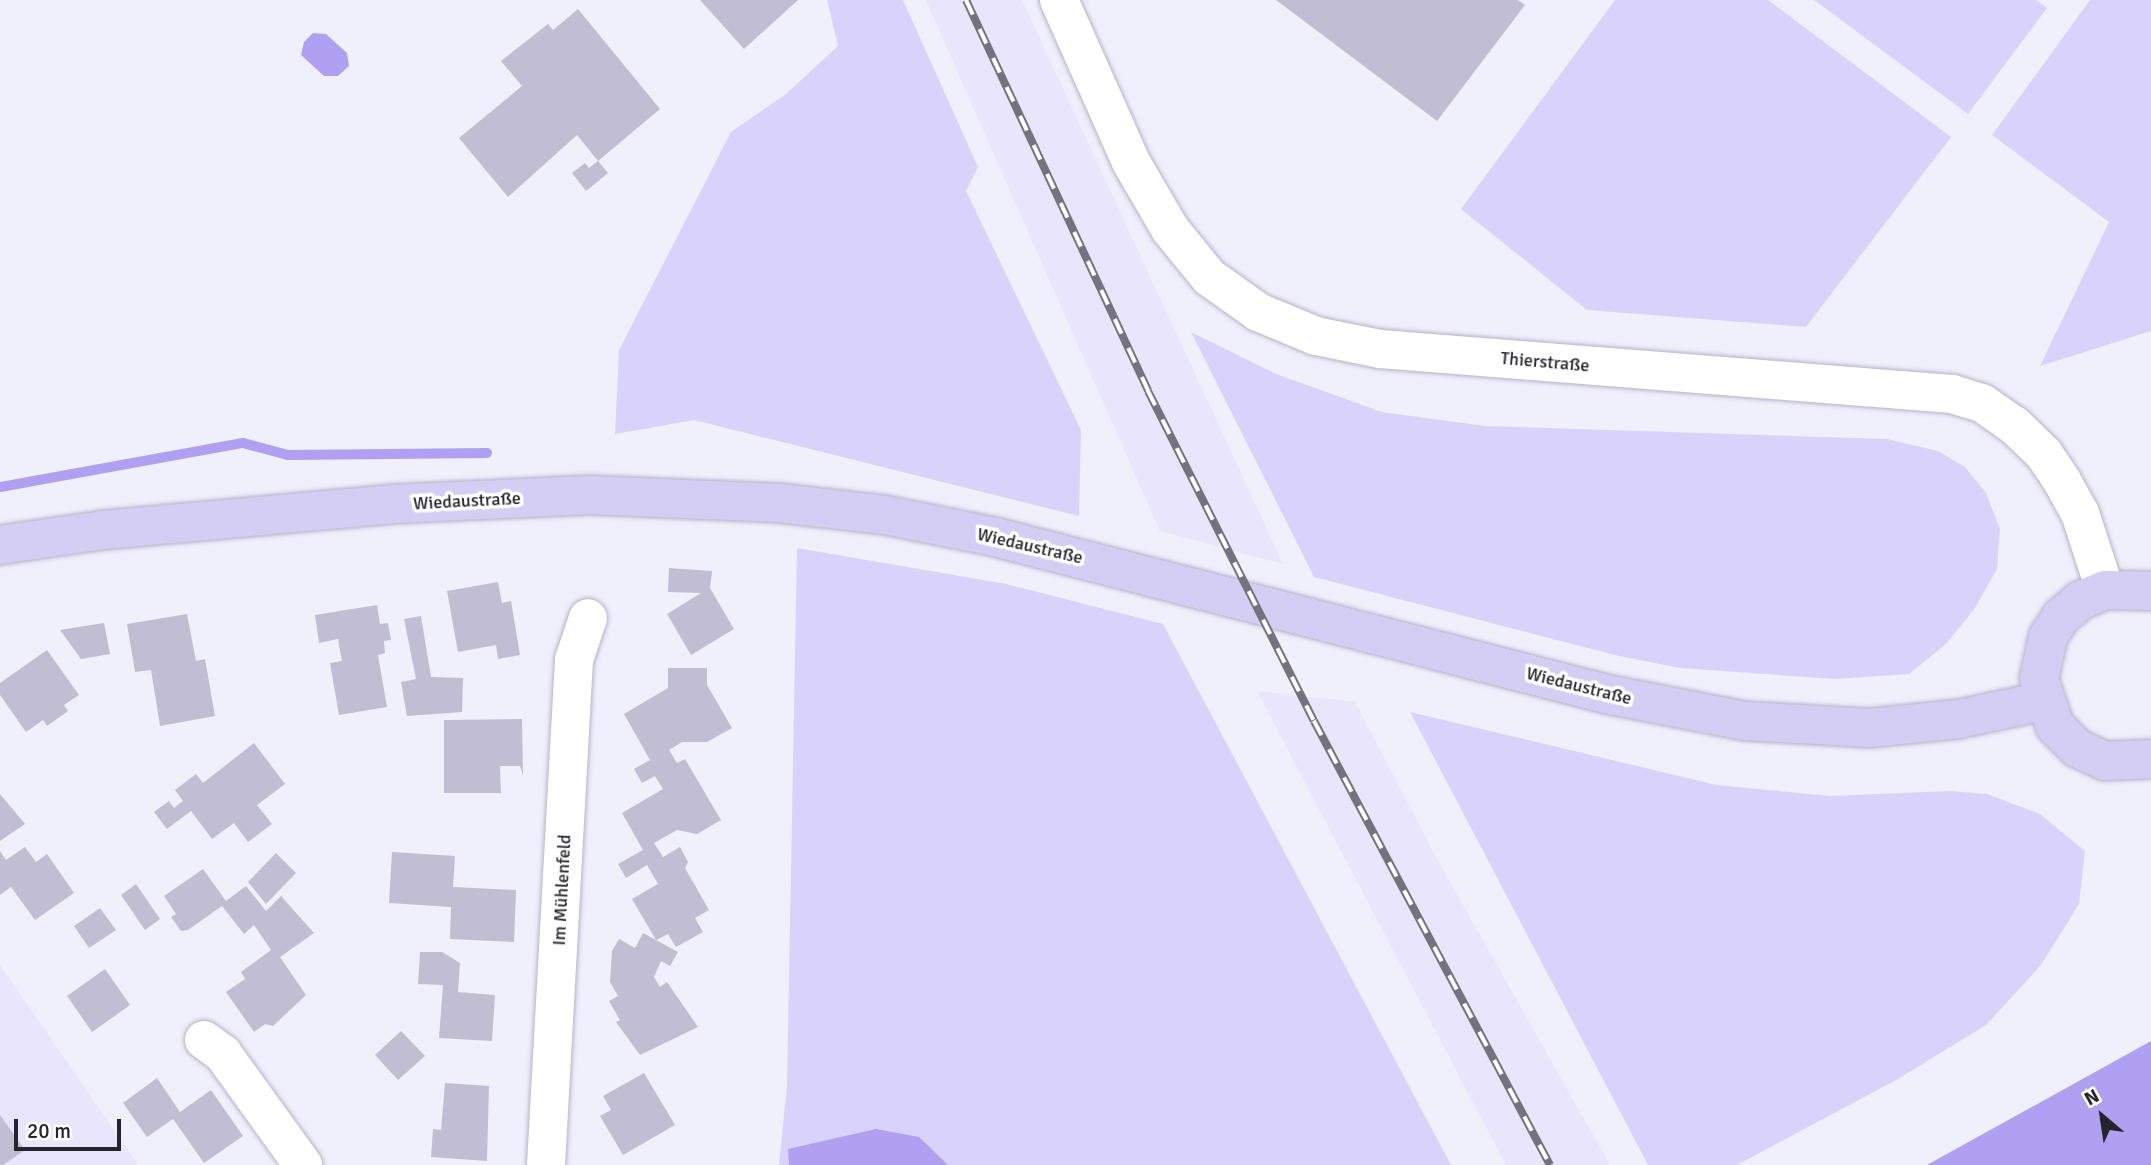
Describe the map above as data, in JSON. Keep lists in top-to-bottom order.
{
  "streets": {
    "main road": ["Wiedaustraße"],
    "street": ["Thierstraße", "Im Mühlenfeld"]
  },
  "scale_bar": "20 m",
  "north": "top left"
}
